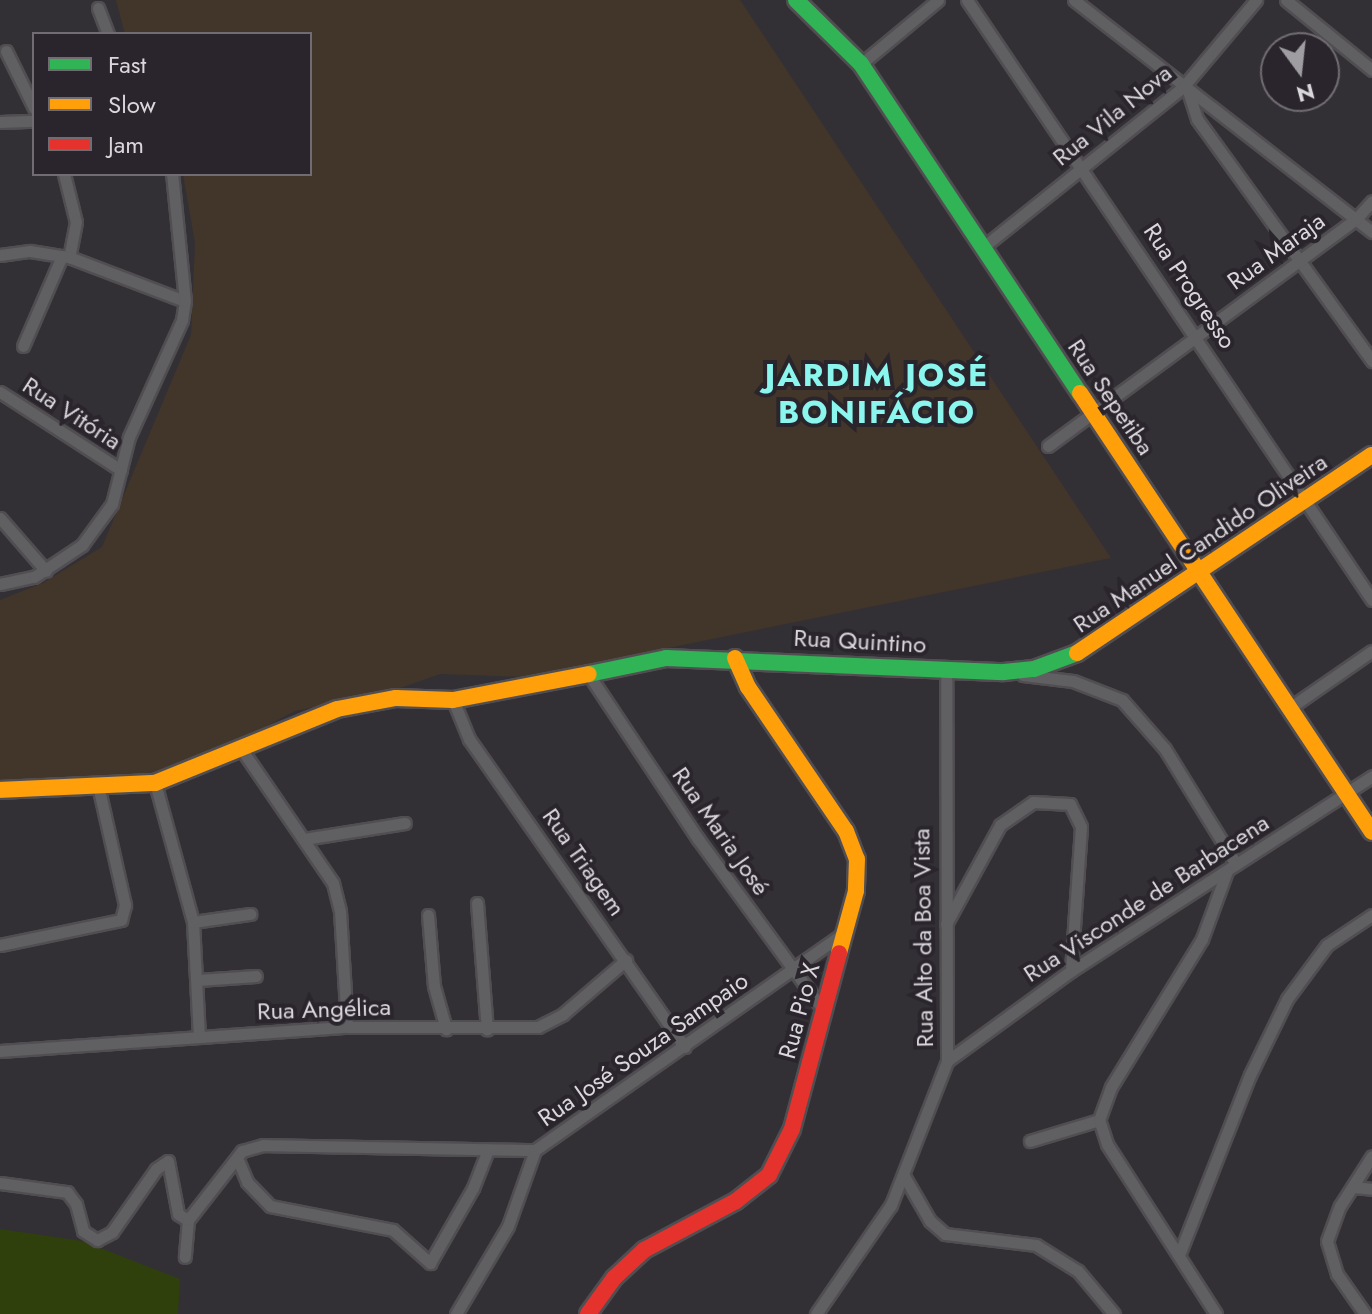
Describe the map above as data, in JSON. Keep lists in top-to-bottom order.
{
  "streets": {
    "street": [
      "Rua Vila Nova",
      "Rua Maraja",
      "Rua Progresso",
      "Rua Sepetiba",
      "Rua Vitória",
      "Rua Manuel Candido Oliveira",
      "Rua Quintino",
      "Rua Maria José",
      "Rua Triagem",
      "Rua Visconde de Barbacena",
      "Rua Alto da Boa Vista",
      "Rua Angélica",
      "Rua Pio X",
      "Rua José Souza Sampaio"
    ]
  },
  "crossings": [
    ["Rua Vila Nova", "Rua Progresso"],
    ["Rua Vila Nova", "Rua Sepetiba"],
    ["Rua Maraja", "Rua Progresso"],
    ["Rua Maraja", "Rua Sepetiba"],
    ["Rua Progresso", "Rua Manuel Candido Oliveira"],
    ["Rua Sepetiba", "Rua Manuel Candido Oliveira"],
    ["Rua Sepetiba", "Rua Visconde de Barbacena"],
    ["Rua Manuel Candido Oliveira", "Rua Quintino"],
    ["Rua Quintino", "Rua Maria José"],
    ["Rua Quintino", "Rua Triagem"],
    ["Rua Quintino", "Rua Visconde de Barbacena"],
    ["Rua Quintino", "Rua Alto da Boa Vista"],
    ["Rua Quintino", "Rua Pio X"],
    ["Rua Maria José", "Rua Pio X"],
    ["Rua Maria José", "Rua José Souza Sampaio"],
    ["Rua Triagem", "Rua Angélica"],
    ["Rua Triagem", "Rua José Souza Sampaio"],
    ["Rua Visconde de Barbacena", "Rua Alto da Boa Vista"],
    ["Rua Pio X", "Rua José Souza Sampaio"]
  ],
  "districts": ["JARDIM JOSÉ BONIFÁCIO"],
  "legend": ["Fast", "Slow", "Jam"],
  "north": "bottom"
}
